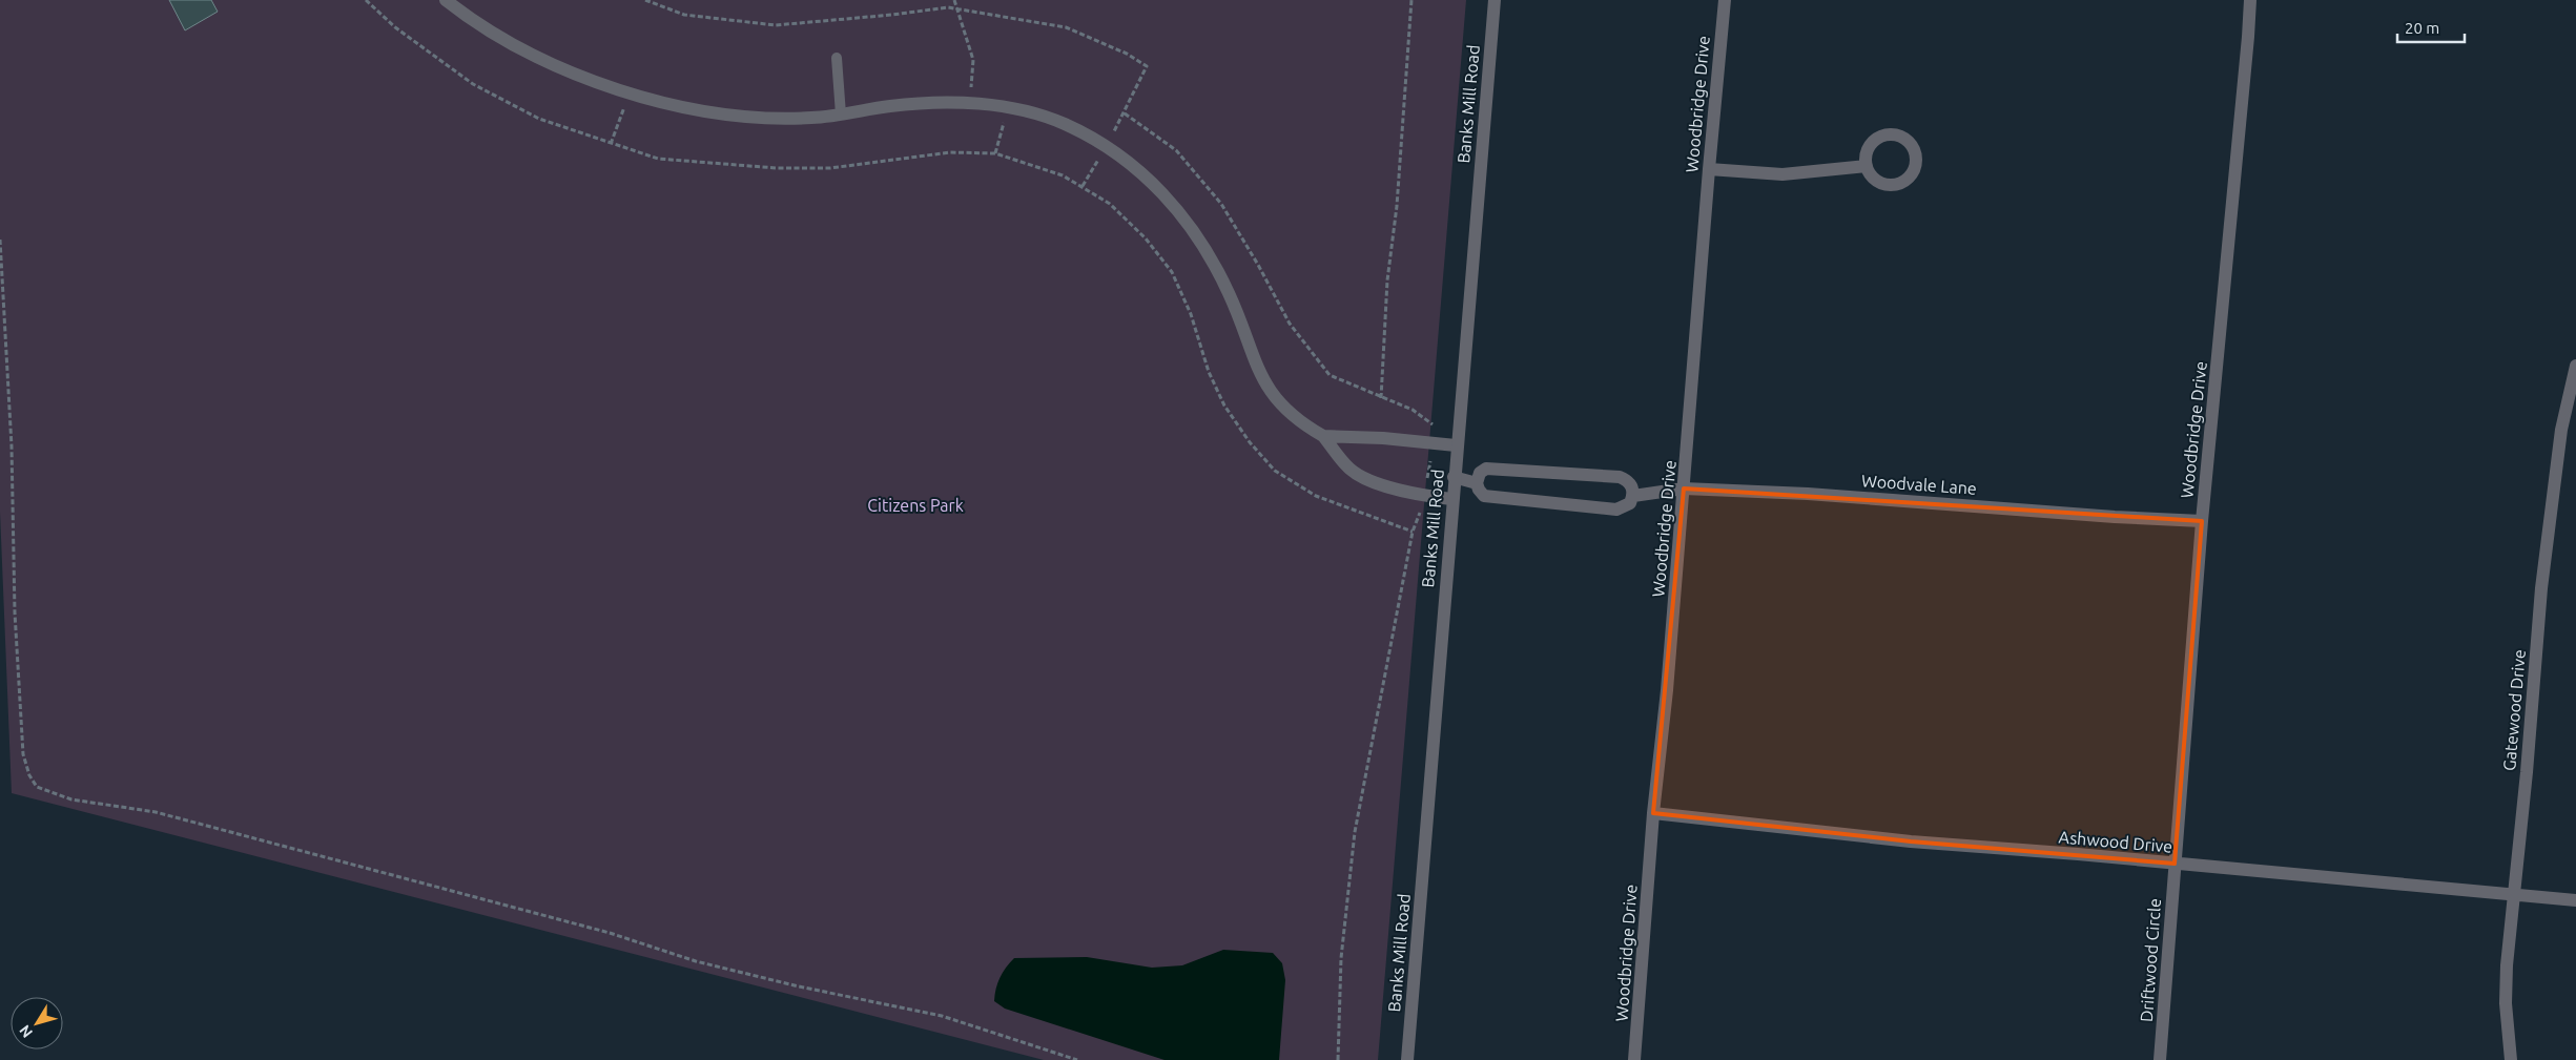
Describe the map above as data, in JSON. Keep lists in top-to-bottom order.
{
  "streets": {
    "street": [
      "Banks Mill Road",
      "Woodbridge Drive",
      "Woodvale Lane",
      "Gatewood Drive",
      "Ashwood Drive",
      "Driftwood Circle"
    ]
  },
  "crossings": [
    ["Banks Mill Road", "Woodvale Lane"],
    ["Woodbridge Drive", "Woodvale Lane"],
    ["Woodbridge Drive", "Ashwood Drive"],
    ["Woodbridge Drive", "Driftwood Circle"],
    ["Gatewood Drive", "Ashwood Drive"],
    ["Ashwood Drive", "Driftwood Circle"]
  ],
  "parks": ["Citizens Park"],
  "scale_bar": "20 m",
  "north": "bottom left"
}
